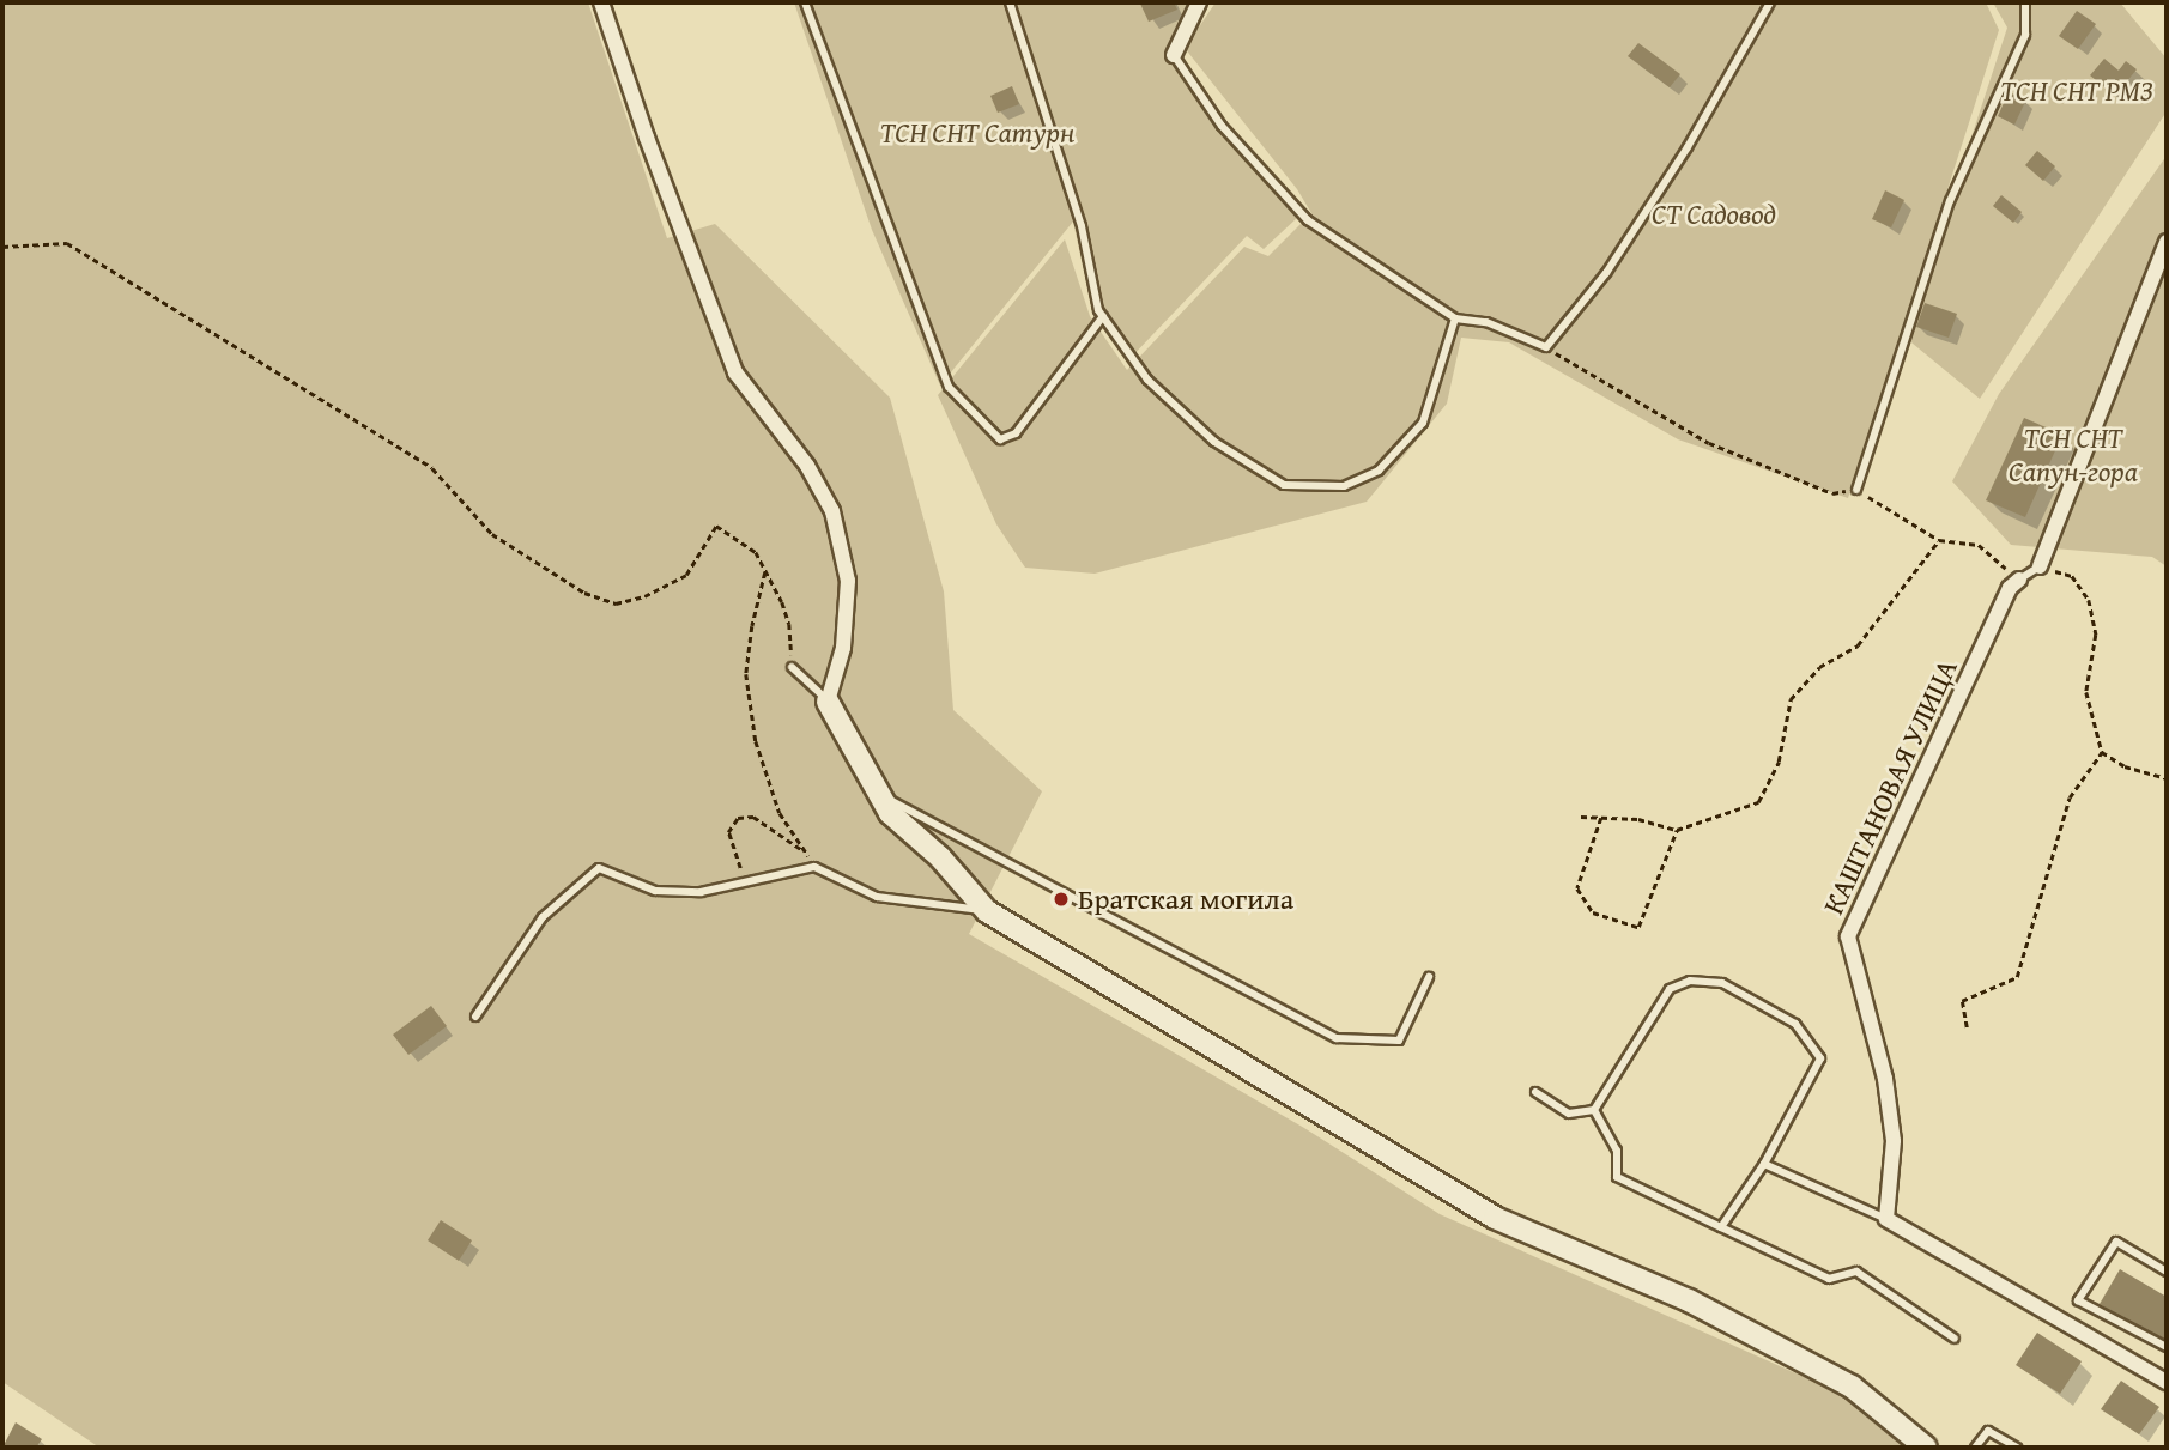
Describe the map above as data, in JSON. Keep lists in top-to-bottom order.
{
  "streets": {
    "street": ["КАШТАНОВАЯ УЛИЦА"]
  },
  "parks": [
    "ТСН СНТ РМЗ",
    "ТСН СНТ Сатурн",
    "СТ Садовод",
    "ТСН СНТ Сапун-гора"
  ],
  "places": ["Братская могила"]
}
